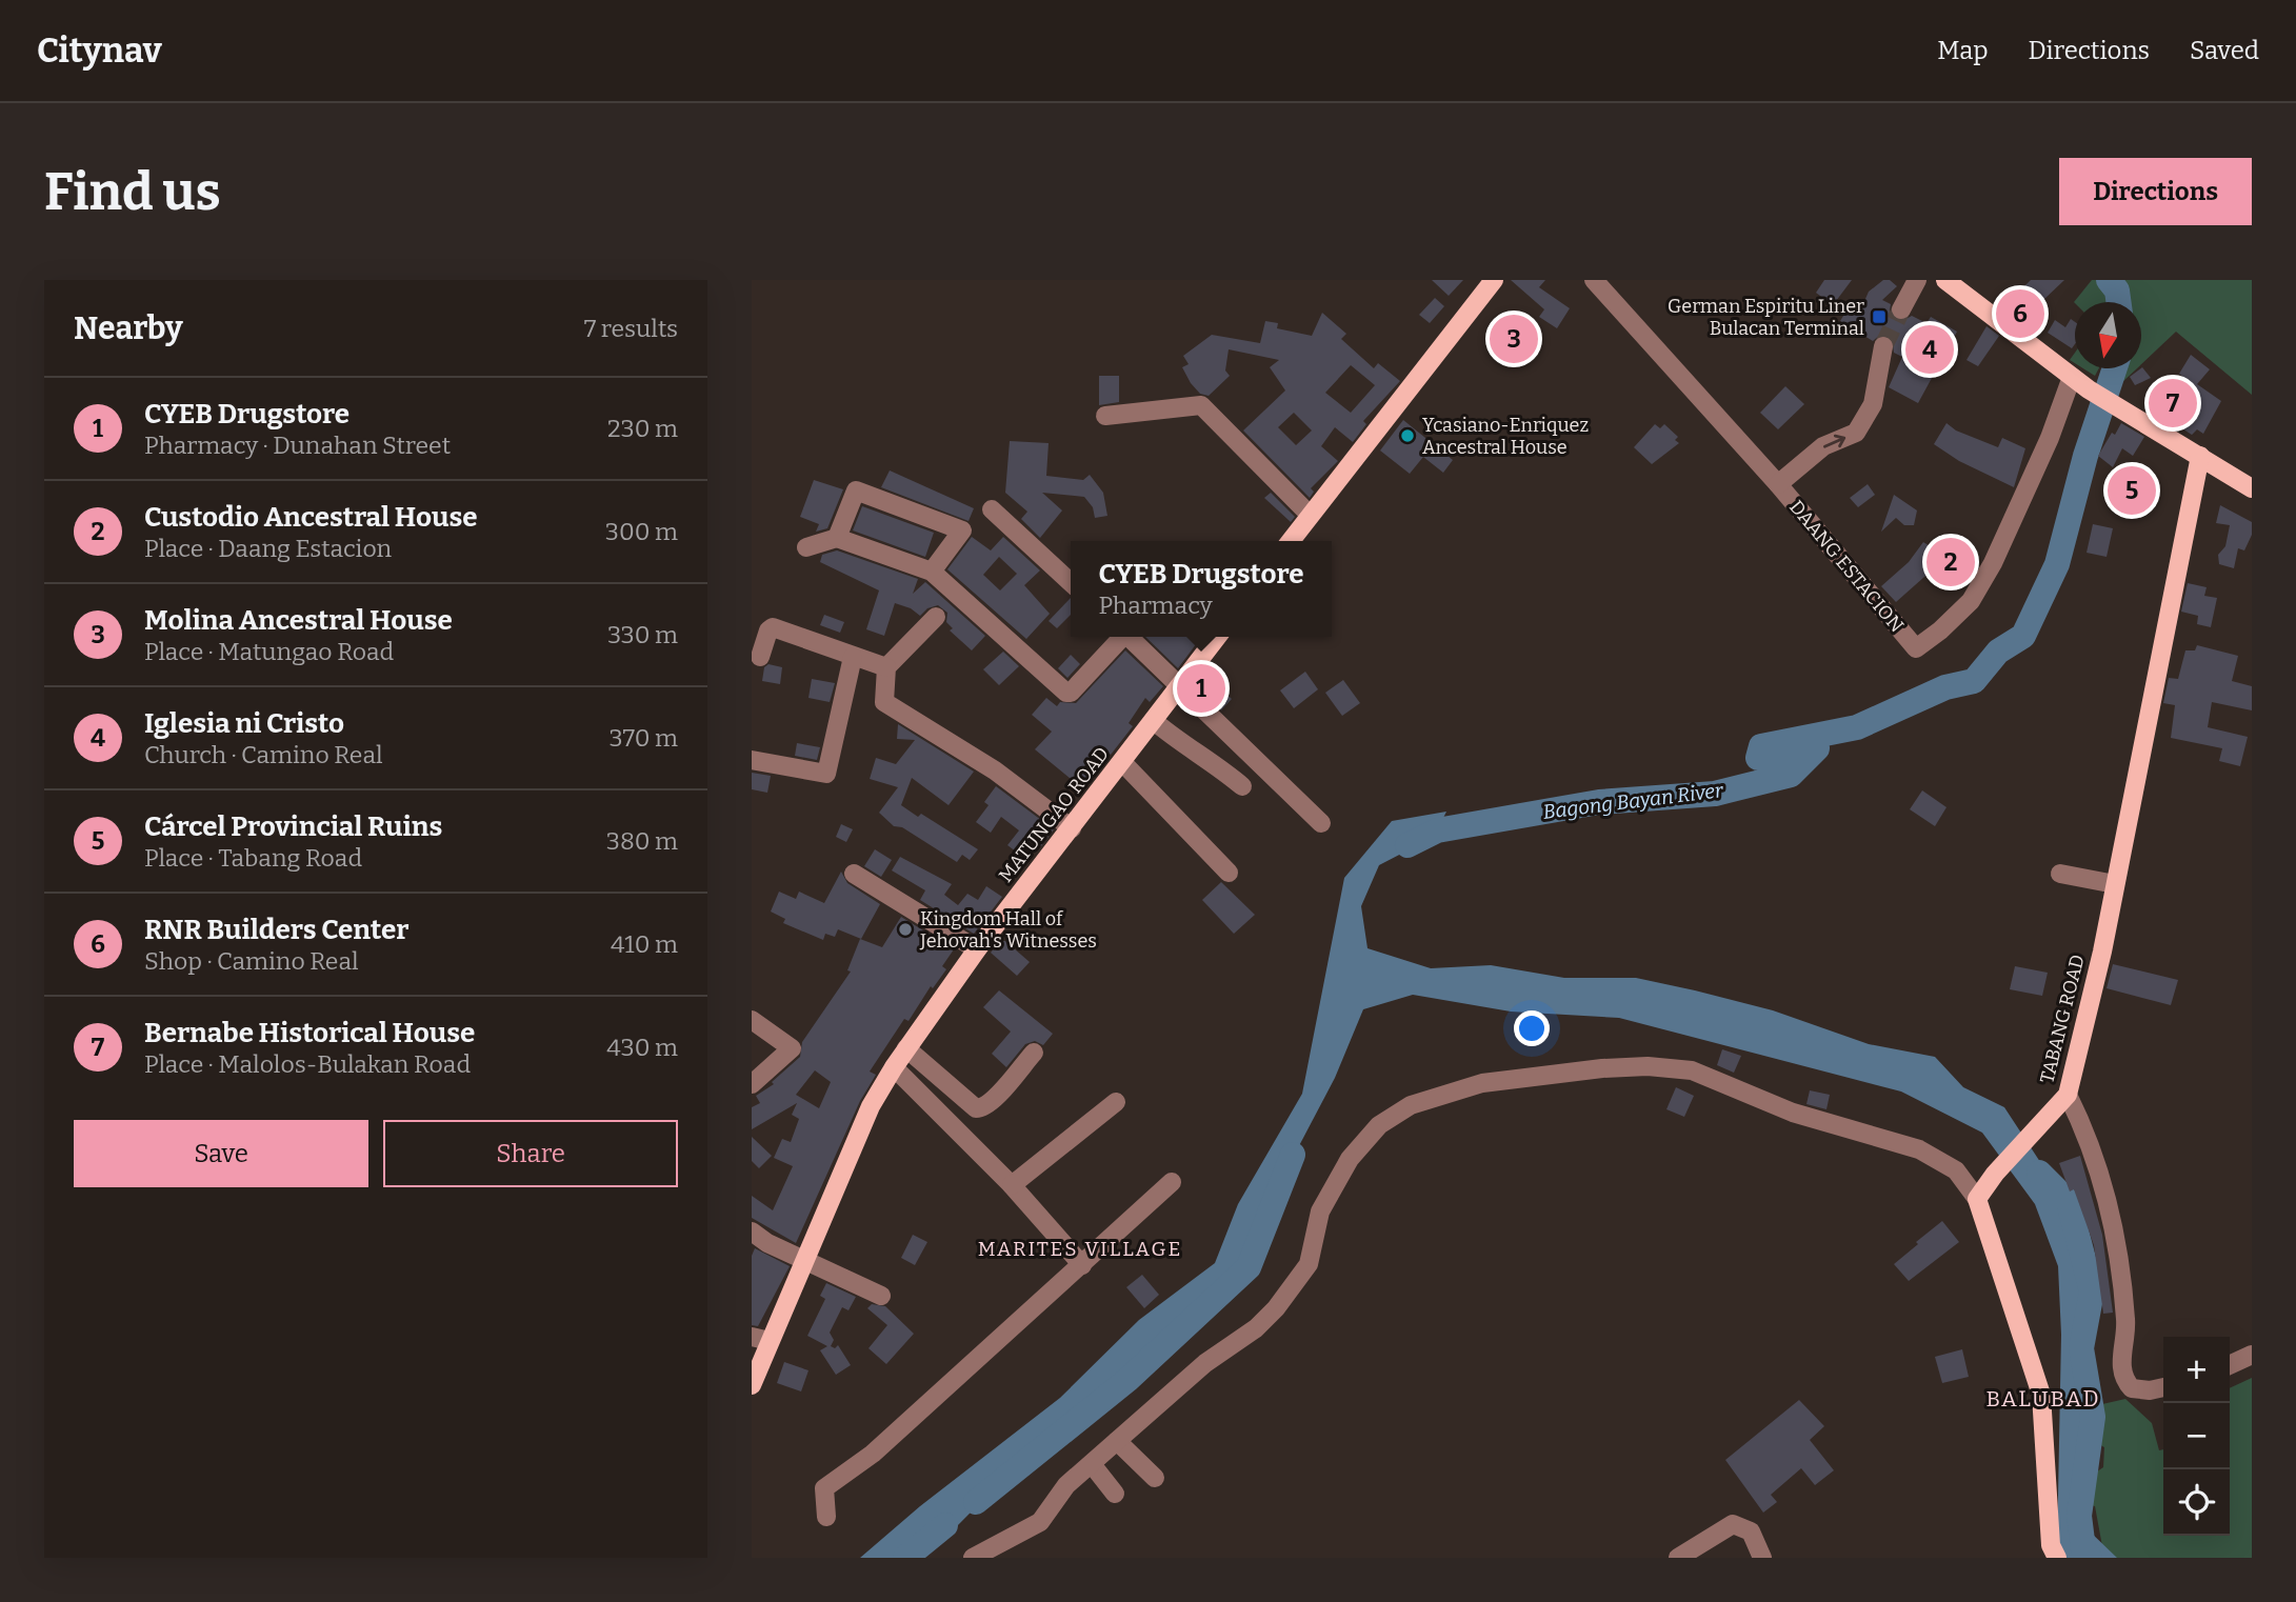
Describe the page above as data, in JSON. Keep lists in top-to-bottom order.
{
  "streets": {
    "main road": ["MATUNGAO ROAD", "TABANG ROAD"],
    "street": ["DAANG ESTACION"]
  },
  "districts": ["MARITES VILLAGE", "BALUBAD"],
  "water": ["Bagong Bayan River"],
  "places": {
    "transit": ["German Espiritu Liner Bulacan Terminal"],
    "other": ["Ycasiano-Enriquez Ancestral House", "Kingdom Hall of Jehovah's Witnesses"]
  },
  "north": "bottom",
  "page": {
    "header": "Citynav",
    "nav": ["Map", "Directions", "Saved"],
    "buttons": [
      "Directions",
      ["Save", "Share"]
    ],
    "title": "Find us",
    "heading": ["Nearby", "7 results"],
    "pins": [
      "6",
      "3",
      "4",
      "7",
      "5",
      "2",
      "1"
    ],
    "list": [
      {
        "mark": "1",
        "name": "CYEB Drugstore",
        "note": "Pharmacy · Dunahan Street",
        "value": "230 m"
      },
      {
        "mark": "2",
        "name": "Custodio Ancestral House",
        "note": "Place · Daang Estacion",
        "value": "300 m"
      },
      {
        "mark": "3",
        "name": "Molina Ancestral House",
        "note": "Place · Matungao Road",
        "value": "330 m"
      },
      {
        "mark": "4",
        "name": "Iglesia ni Cristo",
        "note": "Church · Camino Real",
        "value": "370 m"
      },
      {
        "mark": "5",
        "name": "Cárcel Provincial Ruins",
        "note": "Place · Tabang Road",
        "value": "380 m"
      },
      {
        "mark": "6",
        "name": "RNR Builders Center",
        "note": "Shop · Camino Real",
        "value": "410 m"
      },
      {
        "mark": "7",
        "name": "Bernabe Historical House",
        "note": "Place · Malolos-Bulakan Road",
        "value": "430 m"
      }
    ],
    "popup": ["CYEB Drugstore", "Pharmacy"],
    "map_buttons": ["+", "−"]
  }
}
